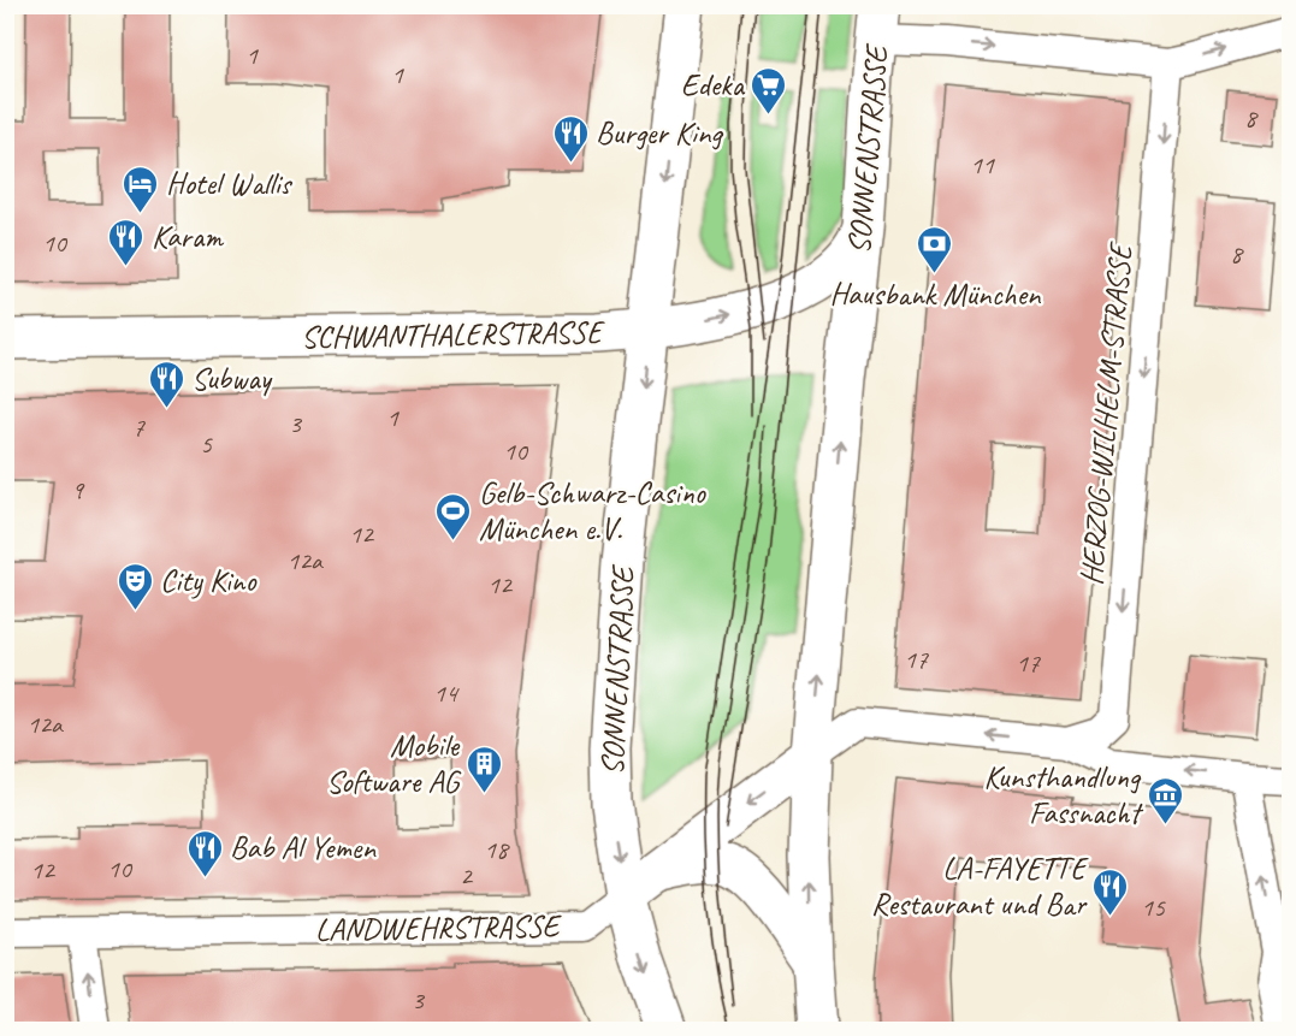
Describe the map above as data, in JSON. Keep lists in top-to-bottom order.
{
  "streets": {
    "main road": ["SONNENSTRASSE", "SCHWANTHALERSTRASSE", "LANDWEHRSTRASSE"],
    "street": ["HERZOG-WILHELM-STRASSE"]
  },
  "crossings": [
    ["SONNENSTRASSE", "SCHWANTHALERSTRASSE"],
    ["SONNENSTRASSE", "LANDWEHRSTRASSE"]
  ],
  "one_way": ["HERZOG-WILHELM-STRASSE"],
  "places": {
    "supermarket": ["Edeka"],
    "restaurant": [
      "Burger King",
      "Karam",
      "Subway",
      "Bab Al Yemen",
      "LA-FAYETTE Restaurant und Bar"
    ],
    "hotel": ["Hotel Wallis"],
    "bank": ["Hausbank München"],
    "sports": ["Gelb-Schwarz-Casino München e.V."],
    "theatre": ["City Kino"],
    "building": ["Mobile Software AG"],
    "museum": ["Kunsthandlung Fassnacht"]
  },
  "house_numbers": [
    "1",
    "1",
    "8",
    "11",
    "10",
    "8",
    "1",
    "3",
    "7",
    "5",
    "10",
    "9",
    "12",
    "12a",
    "12",
    "17",
    "17",
    "14",
    "12a",
    "18",
    "10",
    "12",
    "2",
    "15",
    "3"
  ]
}
